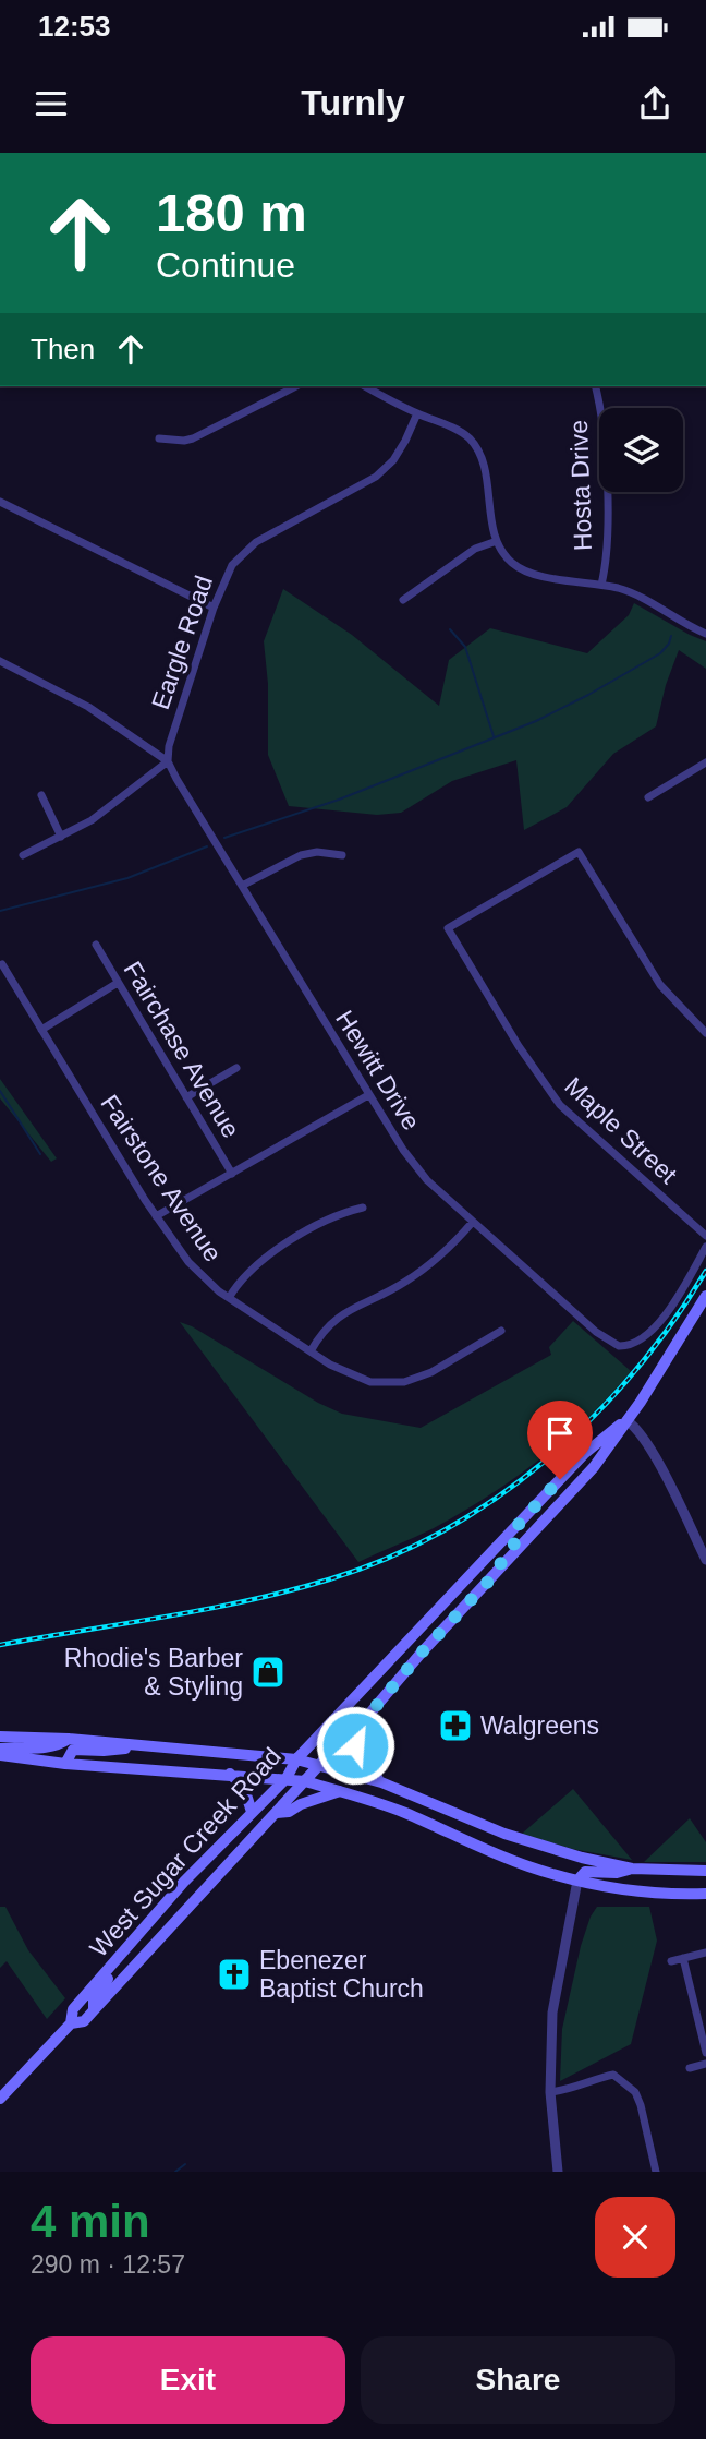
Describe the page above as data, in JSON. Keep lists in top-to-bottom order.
{
  "streets": {
    "main road": ["West Sugar Creek Road"],
    "street": [
      "Hosta Drive",
      "Eargle Road",
      "Fairchase Avenue",
      "Hewitt Drive",
      "Maple Street",
      "Fairstone Avenue"
    ]
  },
  "crossings": [
    ["Eargle Road", "Hewitt Drive"]
  ],
  "places": {
    "shop": ["Rhodie's Barber & Styling"],
    "pharmacy": ["Walgreens"],
    "church": ["Ebenezer Baptist Church"]
  },
  "page": {
    "status": "12:53",
    "header": "Turnly",
    "turn": ["180 m", "Continue"],
    "then": "Then",
    "heading": ["4 min", "290 m · 12:57"],
    "buttons": ["Exit", "Share"]
  }
}
